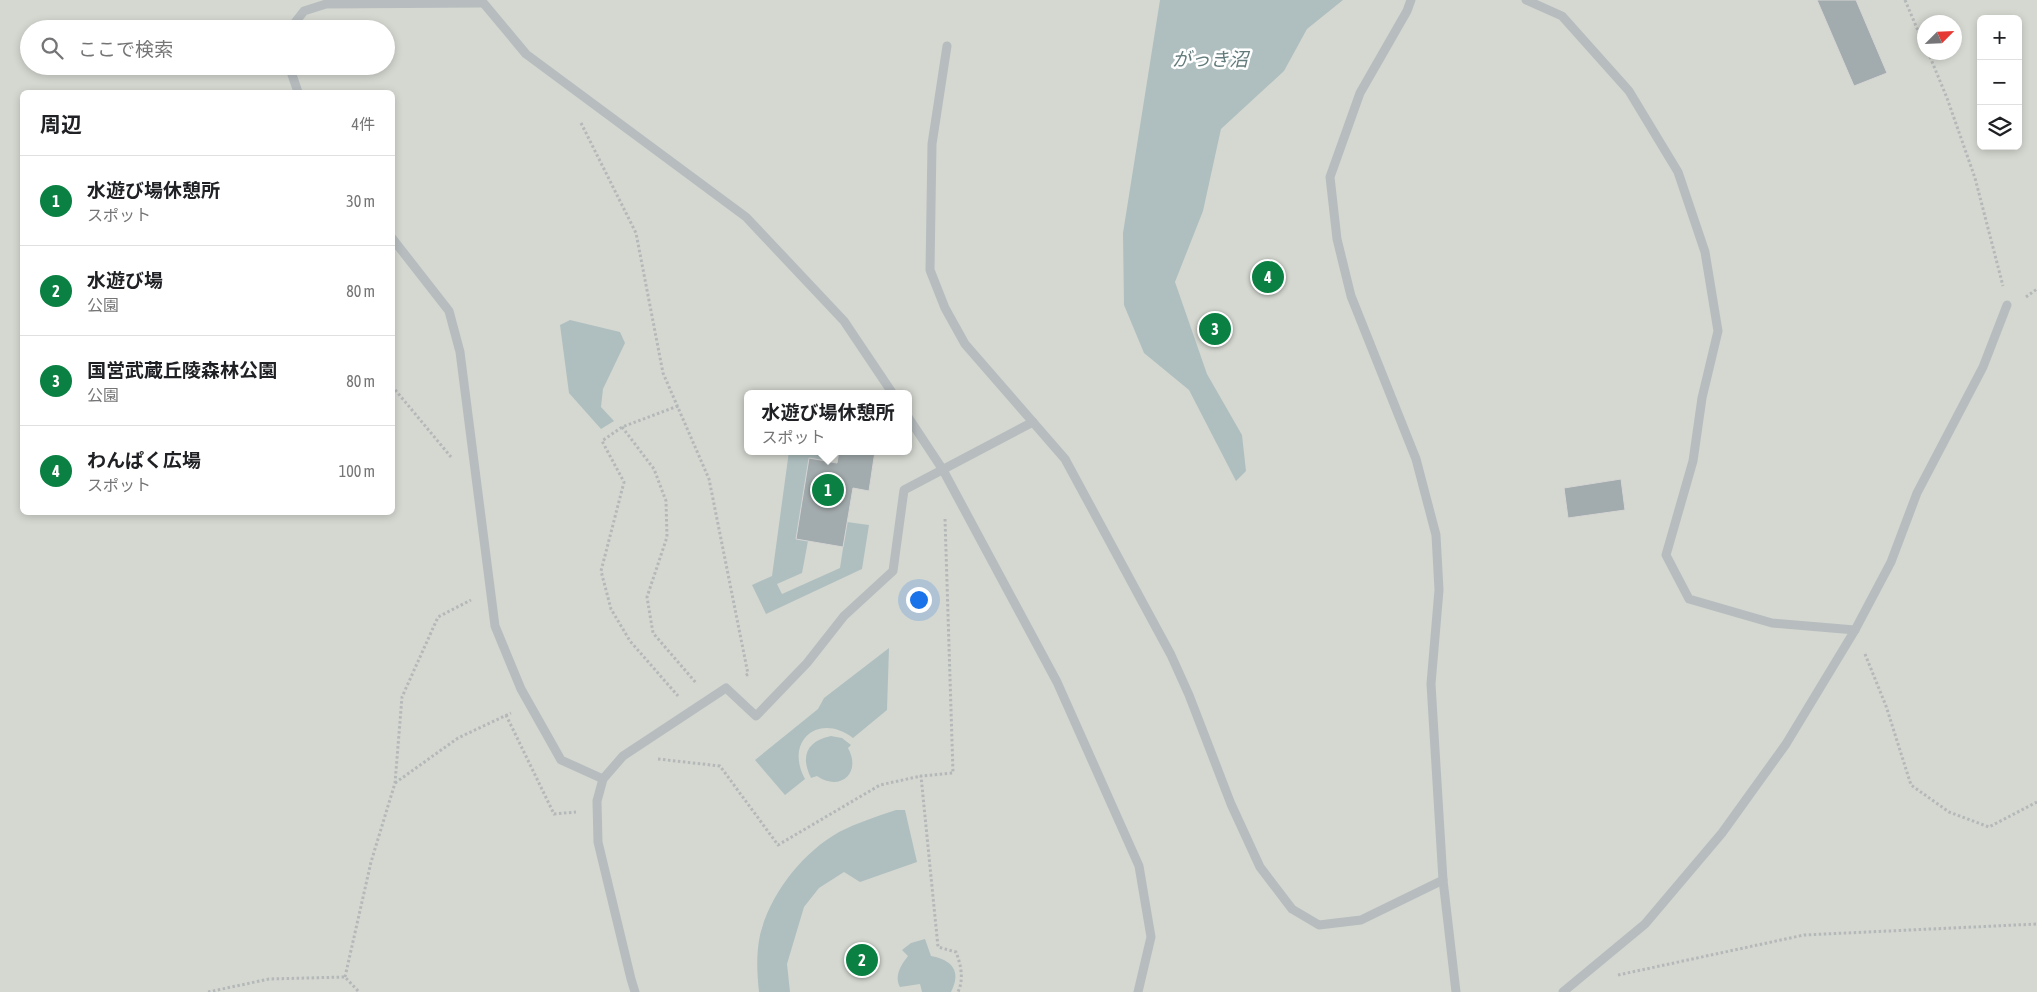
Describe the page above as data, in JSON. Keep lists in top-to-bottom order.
{
  "water": ["がっき沼"],
  "north": "top right",
  "page": {
    "map_buttons": ["+", "−"],
    "search": "ここで検索",
    "heading": ["周辺", "4件"],
    "list": [
      {
        "mark": "1",
        "name": "水遊び場休憩所",
        "note": "スポット",
        "value": "30 m"
      },
      {
        "mark": "2",
        "name": "水遊び場",
        "note": "公園",
        "value": "80 m"
      },
      {
        "mark": "3",
        "name": "国営武蔵丘陵森林公園",
        "note": "公園",
        "value": "80 m"
      },
      {
        "mark": "4",
        "name": "わんぱく広場",
        "note": "スポット",
        "value": "100 m"
      }
    ],
    "pins": [
      "4",
      "3",
      "1",
      "2"
    ],
    "popup": ["水遊び場休憩所", "スポット"]
  }
}
